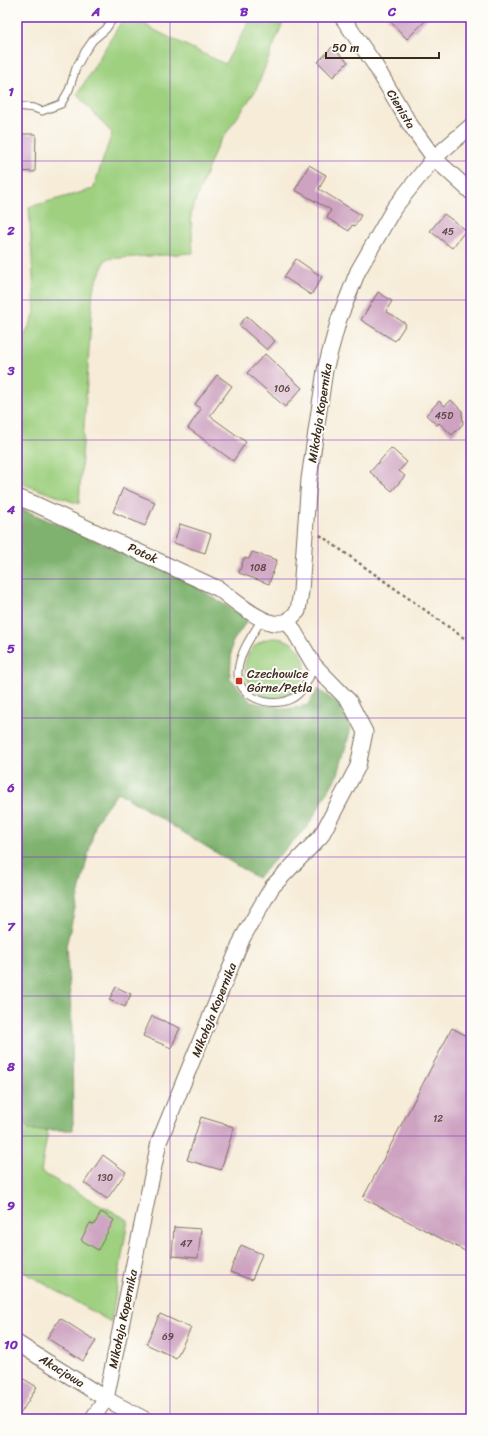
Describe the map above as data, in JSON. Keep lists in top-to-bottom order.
{
  "streets": {
    "street": [
      "Cienista",
      "Mikołaja Kopernika",
      "Potok",
      "Akacjowa"
    ]
  },
  "crossings": [
    ["Cienista", "Mikołaja Kopernika"],
    ["Mikołaja Kopernika", "Potok"],
    ["Mikołaja Kopernika", "Akacjowa"]
  ],
  "places": {
    "transit": ["Czechowice Górne/Pętla"]
  },
  "house_numbers": [
    "45",
    "106",
    "45D",
    "108",
    "12",
    "130",
    "47",
    "69"
  ],
  "scale_bar": "50 m",
  "grid": {
    "columns": ["A", "B", "C"],
    "rows": [
      "1",
      "2",
      "3",
      "4",
      "5",
      "6",
      "7",
      "8",
      "9",
      "10"
    ]
  }
}
